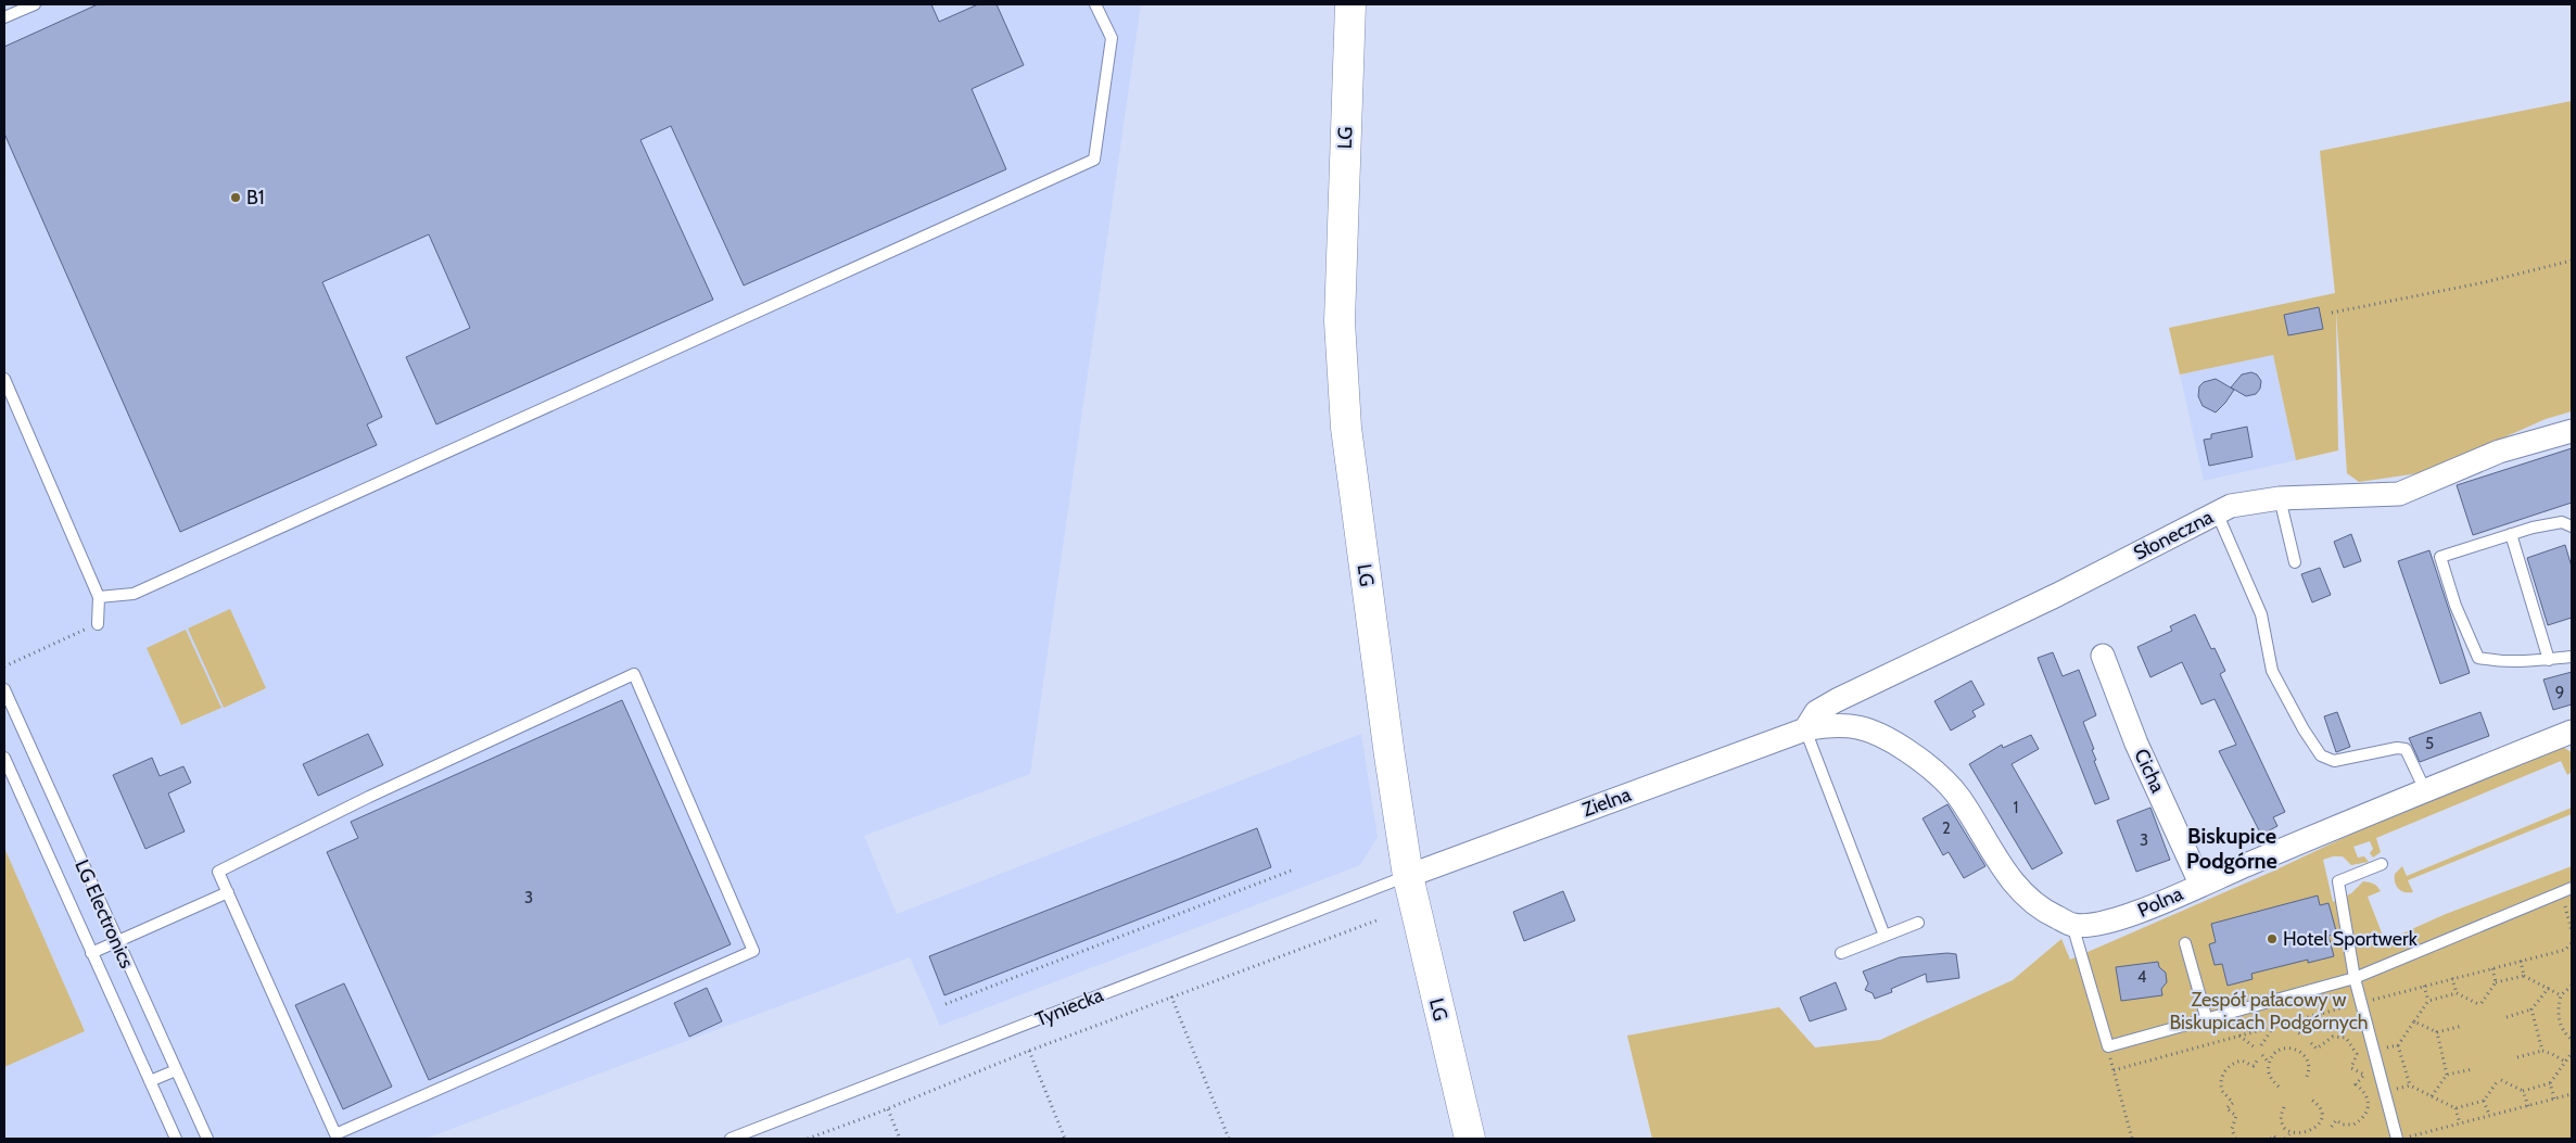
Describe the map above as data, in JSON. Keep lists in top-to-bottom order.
{
  "streets": {
    "main road": ["LG"],
    "street": [
      "Słoneczna",
      "Cicha",
      "Zielna",
      "Polna"
    ],
    "lane": ["LG Electronics", "Tyniecka"]
  },
  "crossings": [
    ["LG", "Zielna"],
    ["LG", "Tyniecka"],
    ["Słoneczna", "Zielna"],
    ["Słoneczna", "Polna"],
    ["Cicha", "Polna"],
    ["Zielna", "Polna"],
    ["Zielna", "Tyniecka"]
  ],
  "districts": ["Biskupice Podgórne"],
  "parks": ["Zespół pałacowy w Biskupicach Podgórnych"],
  "places": ["B1", "Hotel Sportwerk"],
  "house_numbers": [
    "9",
    "5",
    "1",
    "2",
    "3",
    "3",
    "4"
  ]
}
